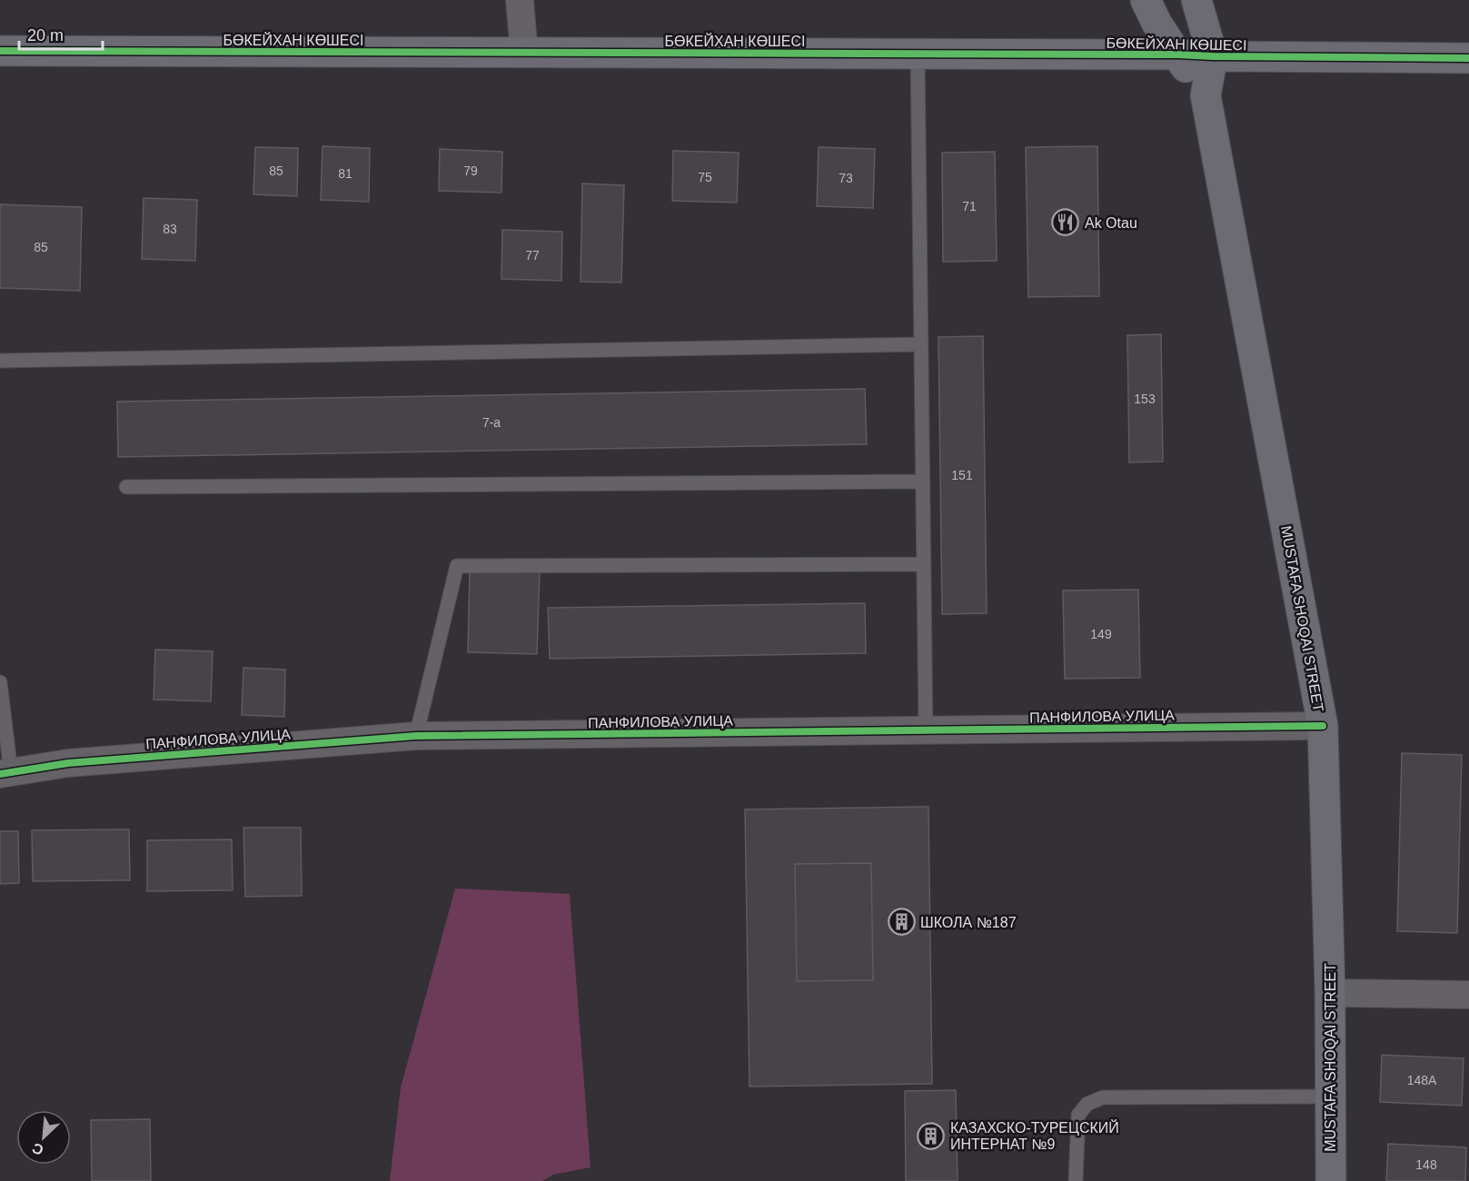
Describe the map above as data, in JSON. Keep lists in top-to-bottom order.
{
  "streets": {
    "street": ["БӨКЕЙХАН КӨШЕСІ", "MUSTAFA SHOQAI STREET", "ПАНФИЛОВА УЛИЦА"]
  },
  "crossings": [
    ["БӨКЕЙХАН КӨШЕСІ", "MUSTAFA SHOQAI STREET"],
    ["MUSTAFA SHOQAI STREET", "ПАНФИЛОВА УЛИЦА"]
  ],
  "places": {
    "restaurant": ["Ak Otau"],
    "building": ["ШКОЛА №187", "КАЗАХСКО-ТУРЕЦСКИЙ ИНТЕРНАТ №9"]
  },
  "house_numbers": [
    "85",
    "79",
    "81",
    "75",
    "73",
    "71",
    "83",
    "85",
    "77",
    "153",
    "7-а",
    "151",
    "149",
    "148А",
    "148"
  ],
  "scale_bar": "20 m",
  "north": "bottom left"
}
